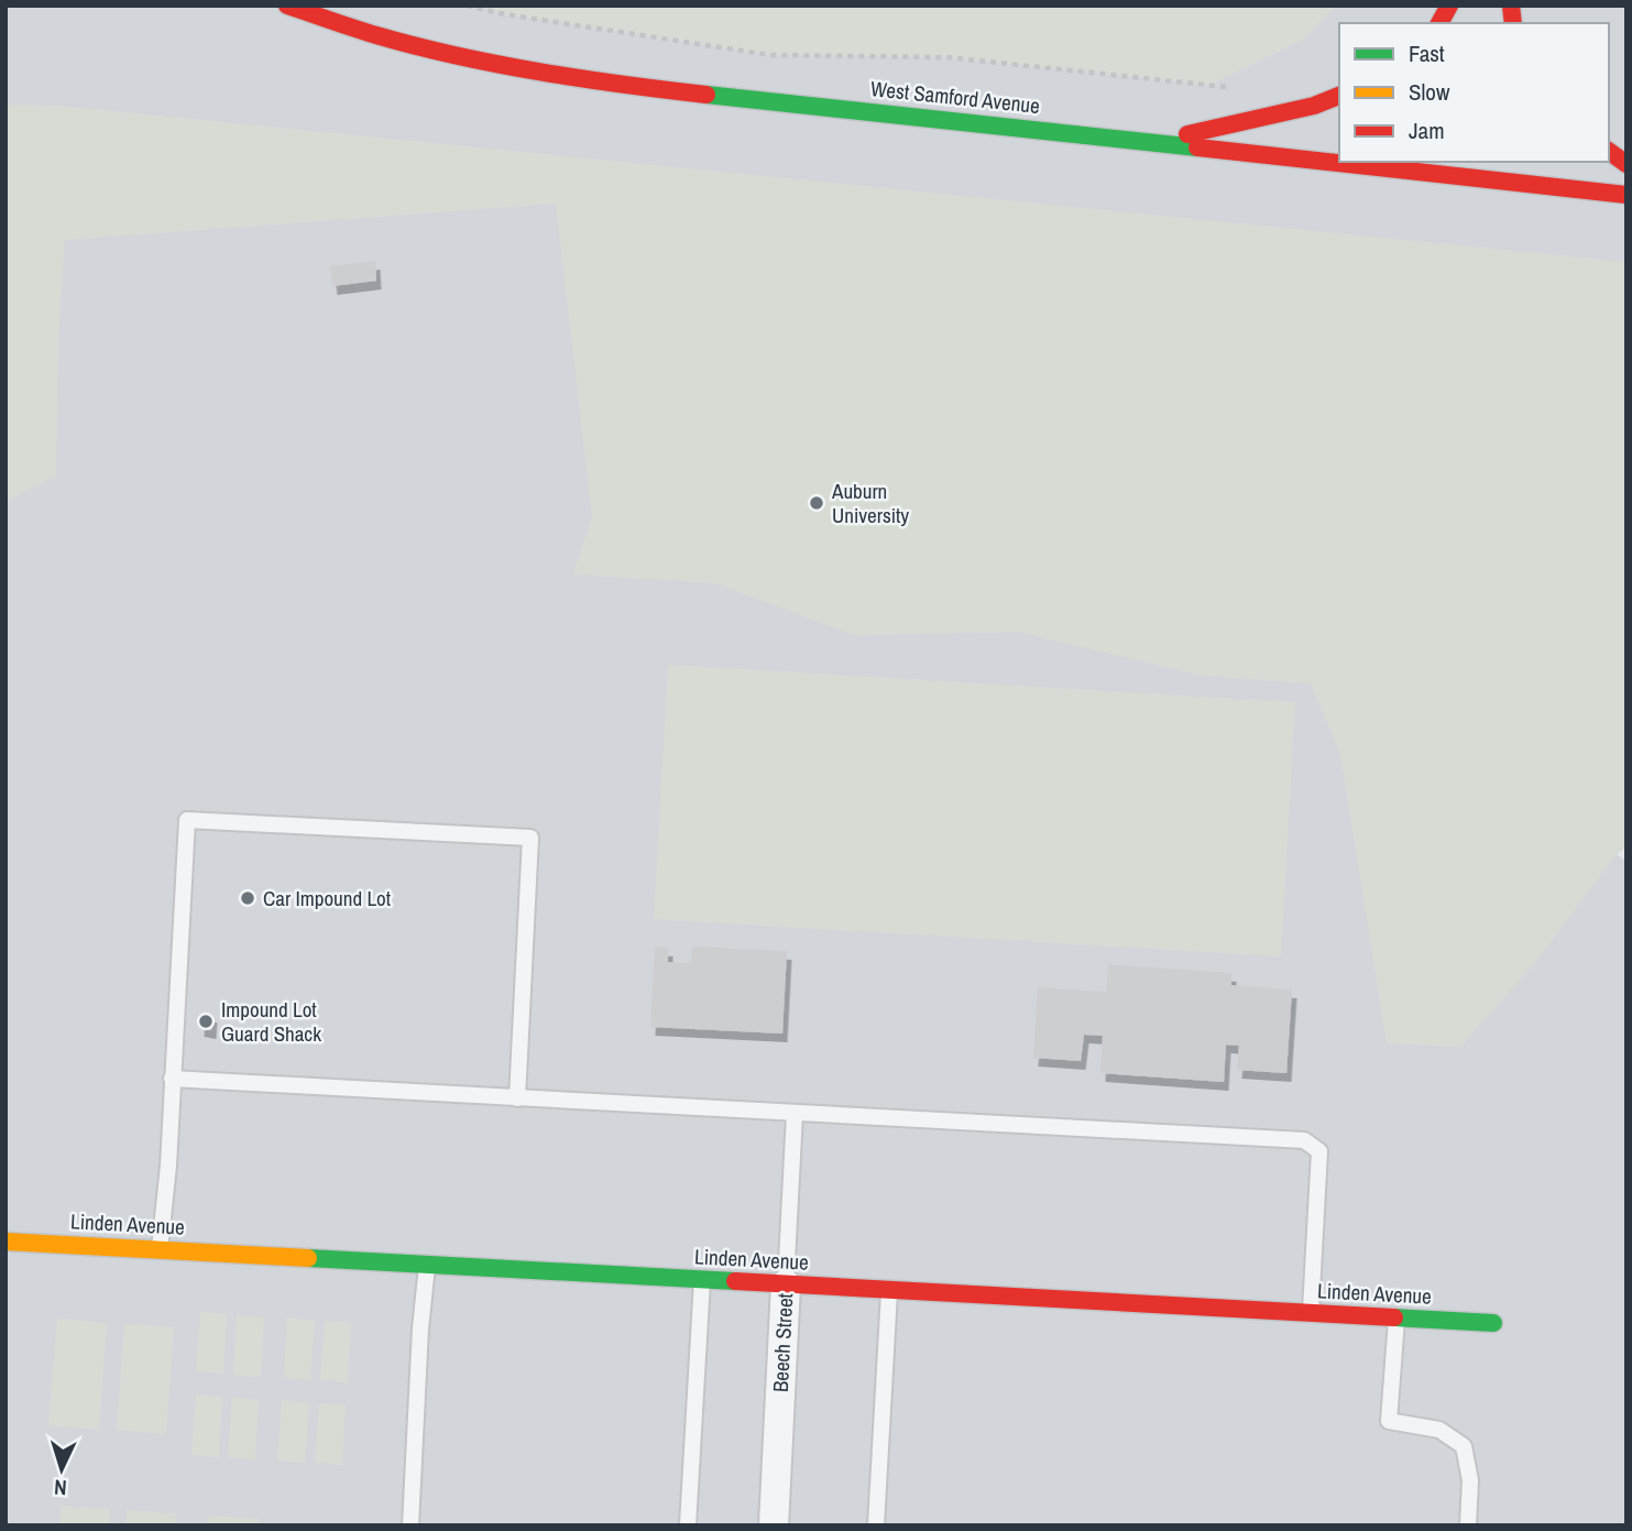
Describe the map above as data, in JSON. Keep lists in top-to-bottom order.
{
  "streets": {
    "street": ["West Samford Avenue", "Linden Avenue", "Beech Street"]
  },
  "crossings": [
    ["Linden Avenue", "Beech Street"]
  ],
  "places": ["Auburn University", "Car Impound Lot", "Impound Lot Guard Shack"],
  "legend": ["Fast", "Slow", "Jam"],
  "north": "bottom"
}
